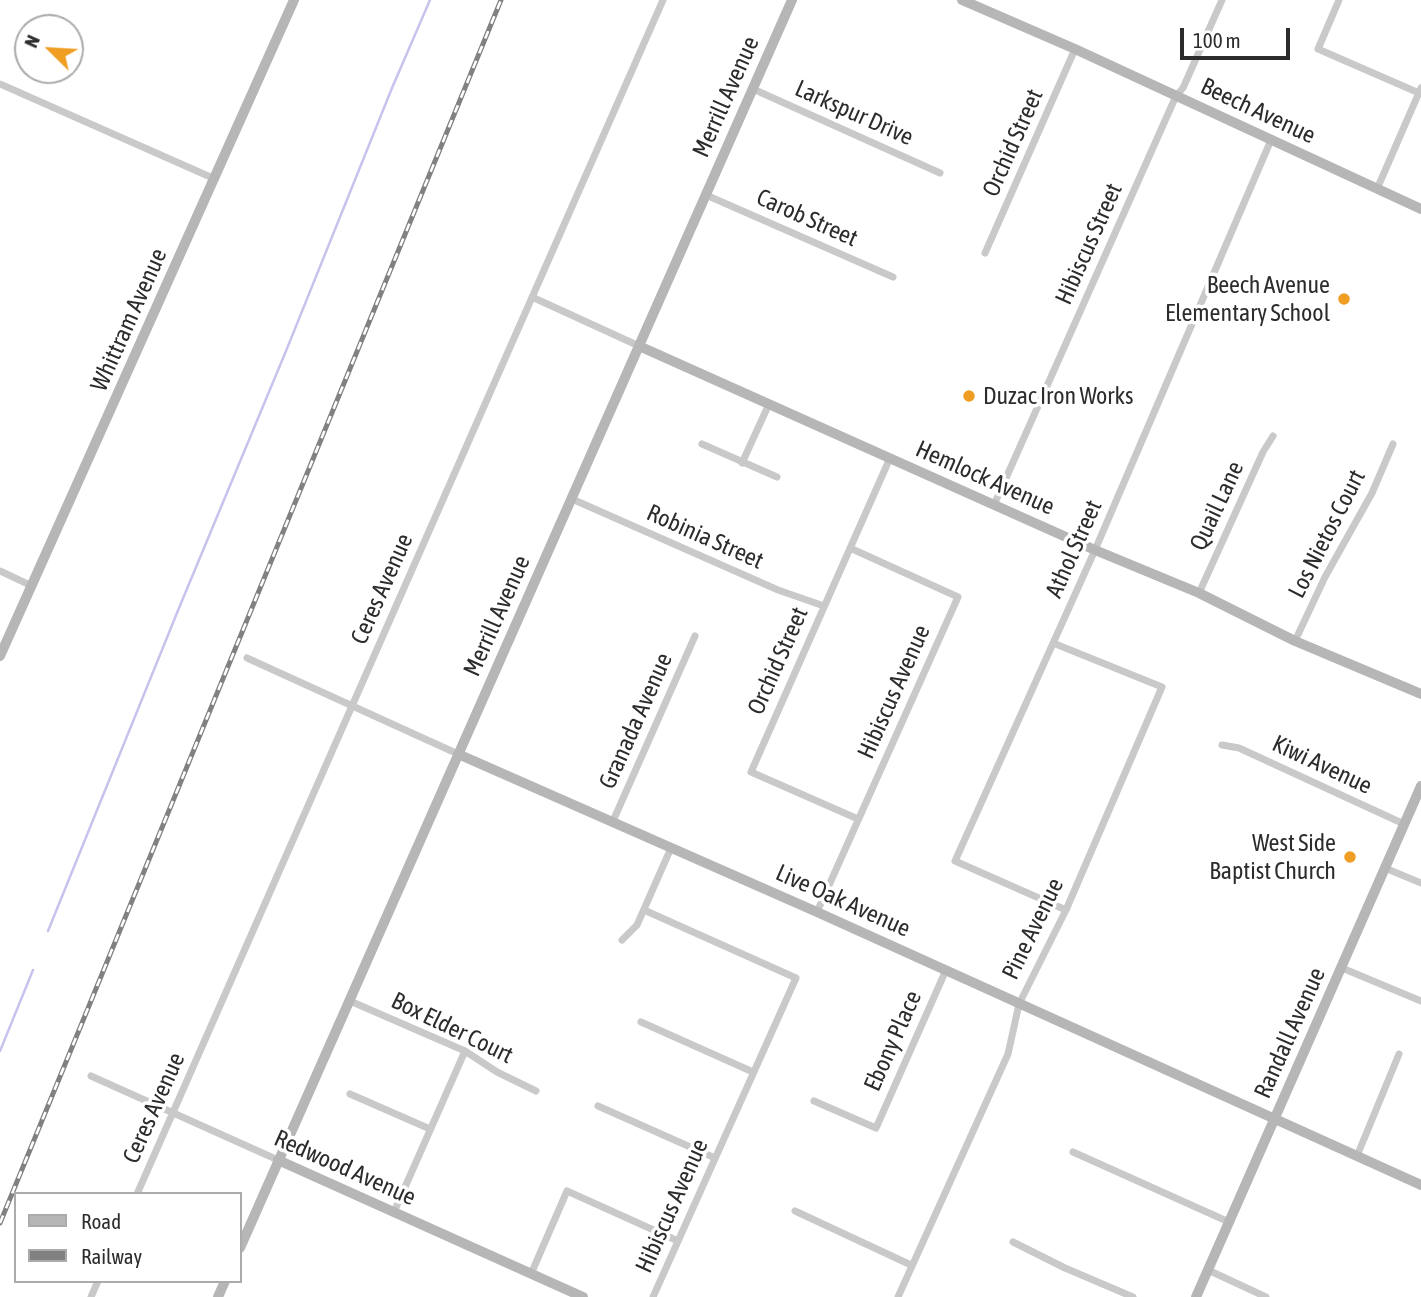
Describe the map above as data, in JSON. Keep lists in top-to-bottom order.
{
  "streets": {
    "street": [
      "Merrill Avenue",
      "Beech Avenue",
      "Larkspur Drive",
      "Orchid Street",
      "Carob Street",
      "Hibiscus Street",
      "Whittram Avenue",
      "Hemlock Avenue",
      "Quail Lane",
      "Los Nietos Court",
      "Robinia Street",
      "Athol Street",
      "Ceres Avenue",
      "Hibiscus Avenue",
      "Granada Avenue",
      "Kiwi Avenue",
      "Live Oak Avenue",
      "Pine Avenue",
      "Box Elder Court",
      "Randall Avenue",
      "Ebony Place",
      "Redwood Avenue"
    ]
  },
  "crossings": [
    ["Merrill Avenue", "Larkspur Drive"],
    ["Merrill Avenue", "Carob Street"],
    ["Merrill Avenue", "Hemlock Avenue"],
    ["Merrill Avenue", "Robinia Street"],
    ["Merrill Avenue", "Live Oak Avenue"],
    ["Merrill Avenue", "Box Elder Court"],
    ["Merrill Avenue", "Redwood Avenue"],
    ["Beech Avenue", "Orchid Street"],
    ["Beech Avenue", "Hibiscus Street"],
    ["Beech Avenue", "Athol Street"],
    ["Orchid Street", "Hemlock Avenue"],
    ["Orchid Street", "Robinia Street"],
    ["Orchid Street", "Hibiscus Avenue"],
    ["Hibiscus Street", "Hemlock Avenue"],
    ["Hemlock Avenue", "Quail Lane"],
    ["Hemlock Avenue", "Los Nietos Court"],
    ["Hemlock Avenue", "Athol Street"],
    ["Hemlock Avenue", "Ceres Avenue"],
    ["Athol Street", "Pine Avenue"],
    ["Ceres Avenue", "Live Oak Avenue"],
    ["Ceres Avenue", "Redwood Avenue"],
    ["Hibiscus Avenue", "Live Oak Avenue"],
    ["Granada Avenue", "Live Oak Avenue"],
    ["Kiwi Avenue", "Randall Avenue"],
    ["Live Oak Avenue", "Pine Avenue"],
    ["Live Oak Avenue", "Randall Avenue"],
    ["Live Oak Avenue", "Ebony Place"]
  ],
  "places": ["Beech Avenue Elementary School", "Duzac Iron Works", "West Side Baptist Church"],
  "legend": ["Road", "Railway"],
  "scale_bar": "100 m",
  "north": "top left"
}
